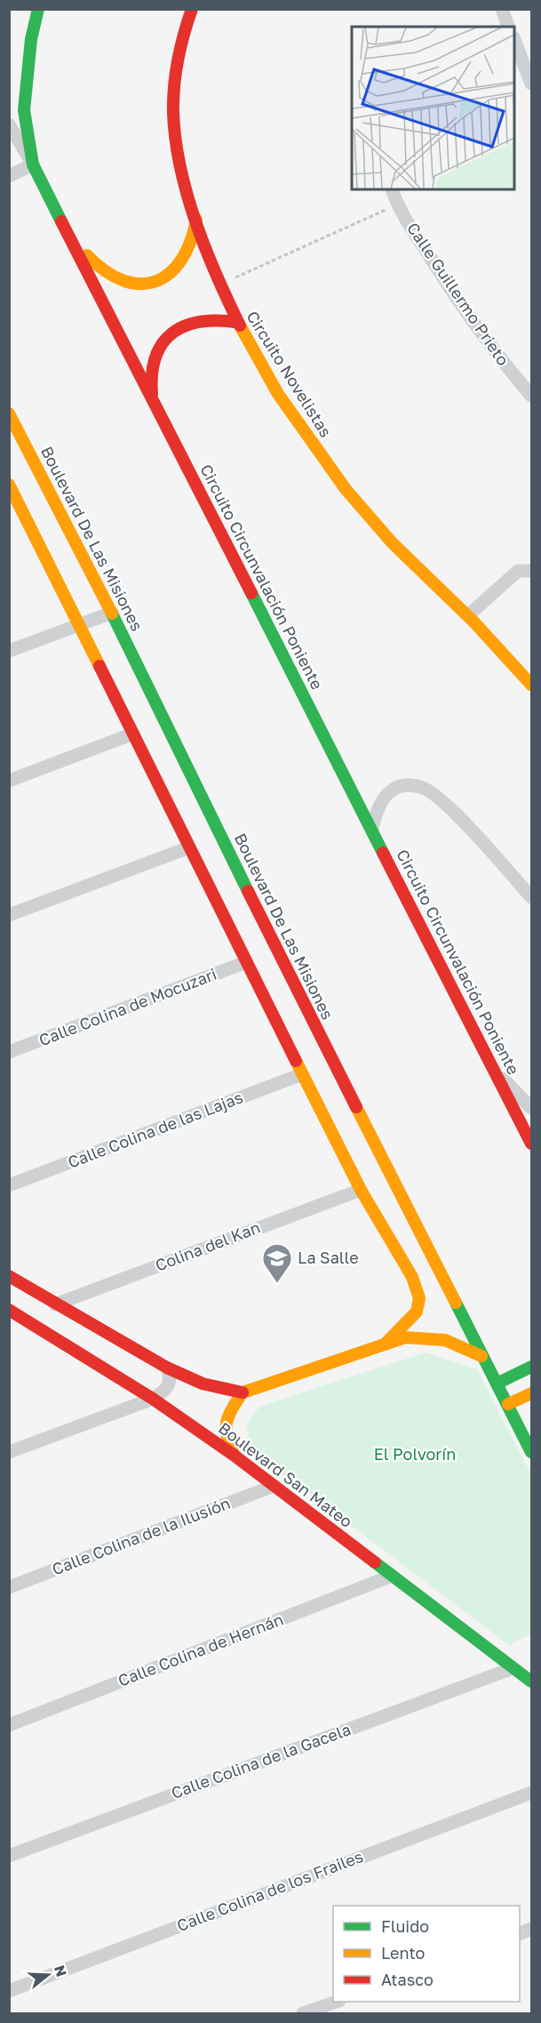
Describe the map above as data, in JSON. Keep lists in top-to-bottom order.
{
  "streets": {
    "main road": [
      "Circuito Novelistas",
      "Boulevard De Las Misiones",
      "Circuito Circunvalación Poniente",
      "Boulevard San Mateo"
    ],
    "street": [
      "Calle Guillermo Prieto",
      "Calle Colina de Mocuzari",
      "Calle Colina de las Lajas",
      "Colina del Kan",
      "Calle Colina de la Ilusión",
      "Calle Colina de Hernán",
      "Calle Colina de la Gacela",
      "Calle Colina de los Frailes"
    ]
  },
  "crossings": [
    ["Boulevard San Mateo", "Calle Colina de la Ilusión"],
    ["Boulevard San Mateo", "Calle Colina de Hernán"],
    ["Boulevard San Mateo", "Calle Colina de la Gacela"]
  ],
  "parks": ["El Polvorín"],
  "places": {
    "school or university": ["La Salle"]
  },
  "legend": ["Fluido", "Lento", "Atasco"],
  "north": "right"
}
